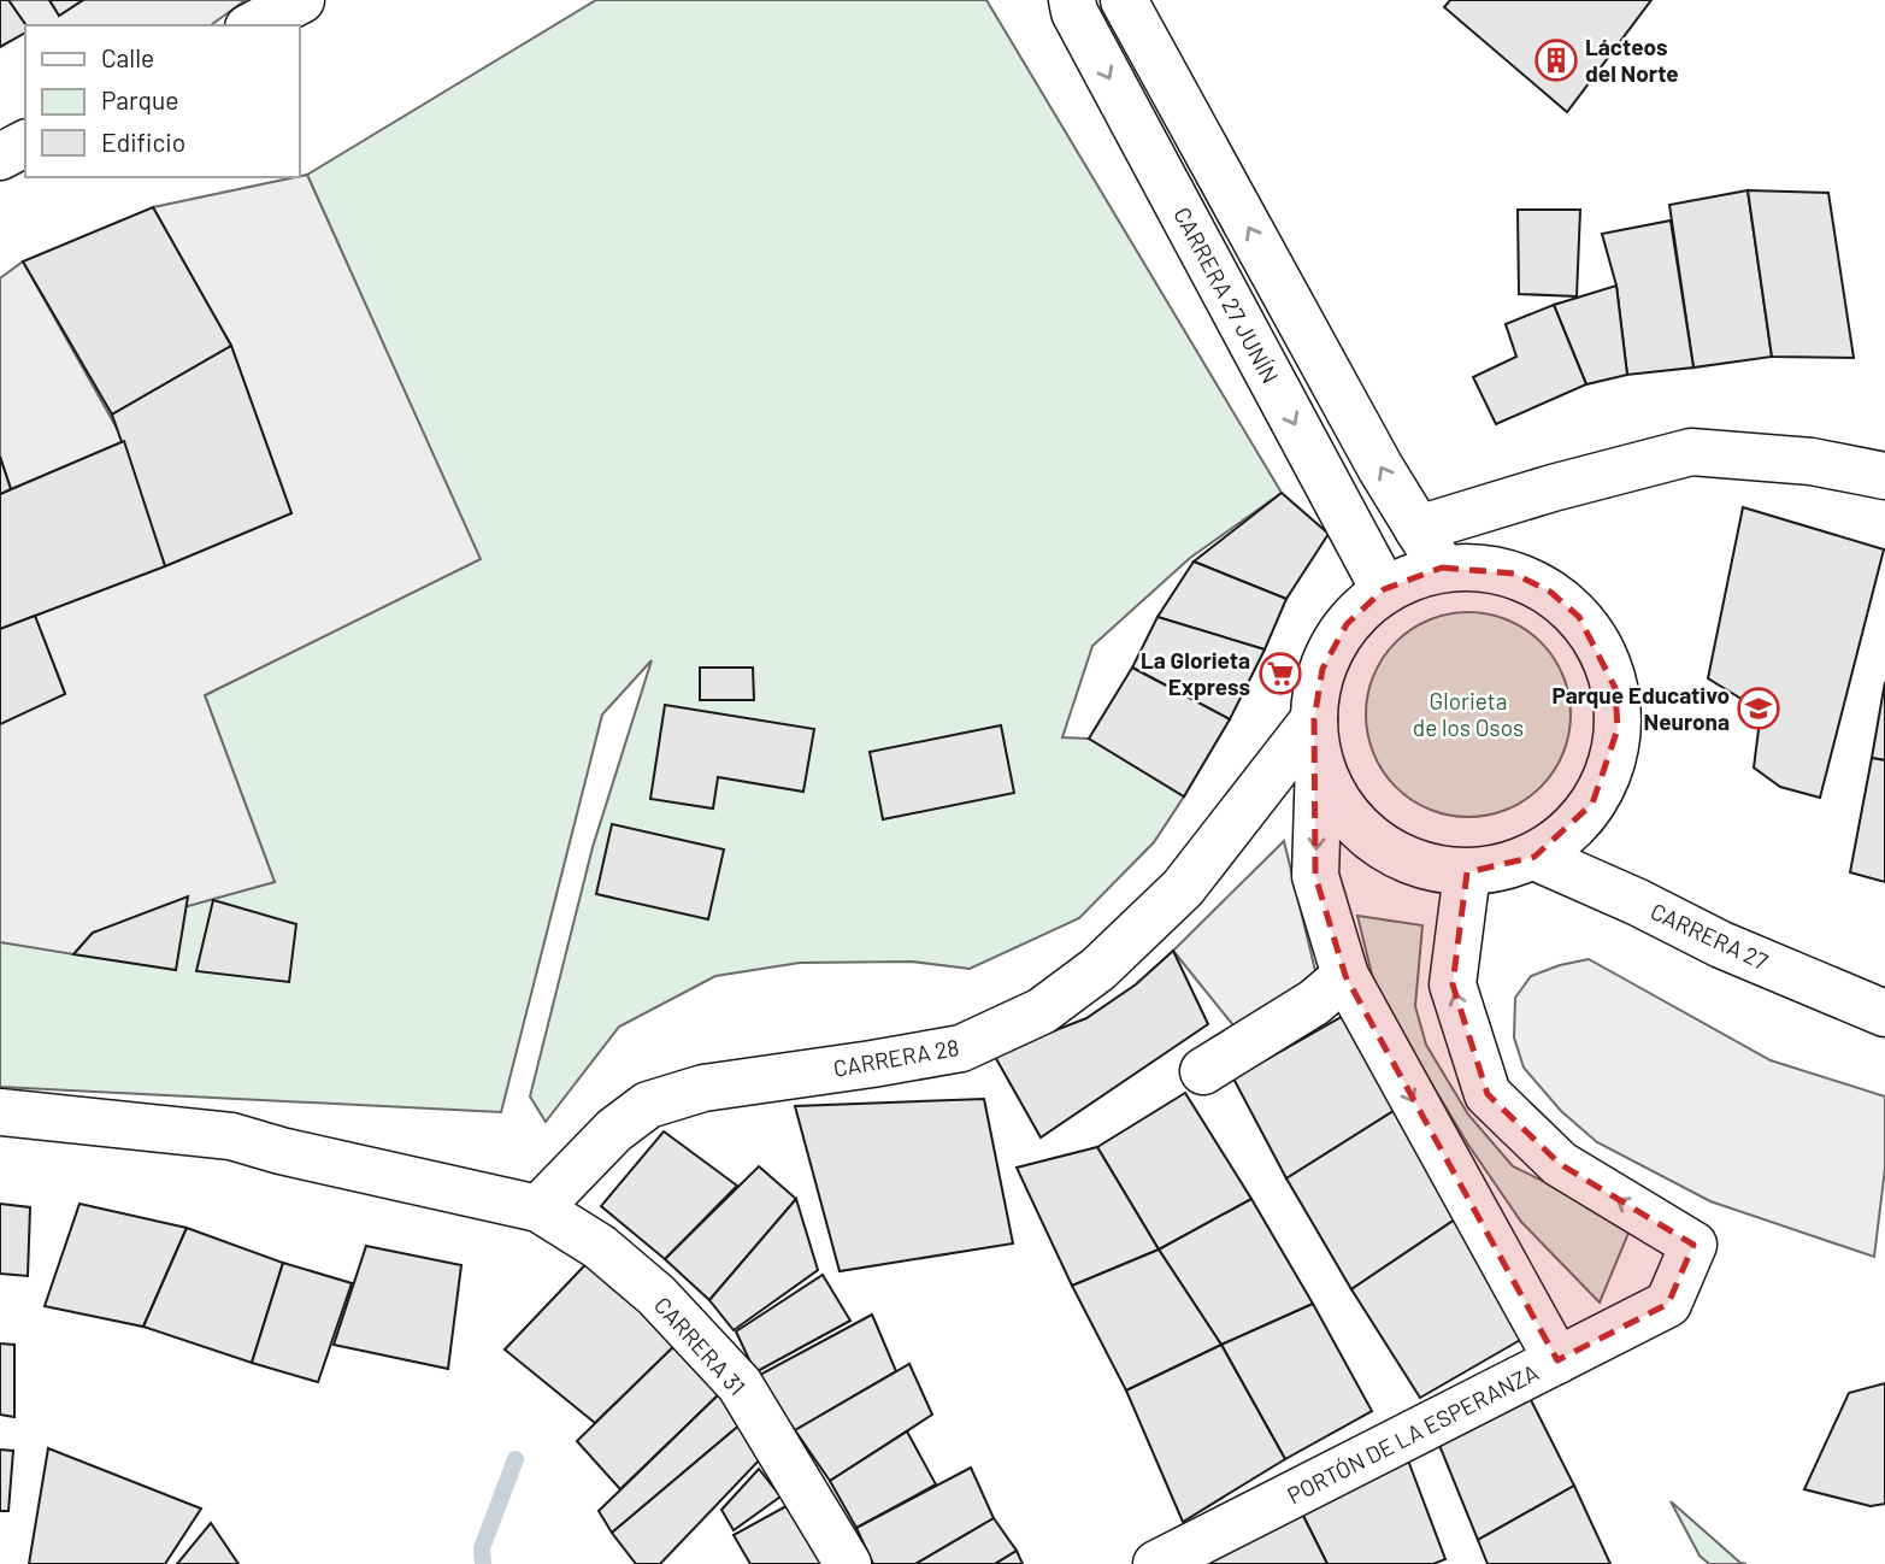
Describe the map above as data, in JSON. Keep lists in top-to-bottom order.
{
  "streets": {
    "street": [
      "CARRERA 27 JUNÍN",
      "CARRERA 27",
      "CARRERA 28",
      "CARRERA 31",
      "PORTÓN DE LA ESPERANZA"
    ]
  },
  "crossings": [
    ["CARRERA 28", "CARRERA 31"]
  ],
  "parks": ["Glorieta de los Osos"],
  "places": {
    "building": ["Lácteos del Norte"],
    "supermarket": ["La Glorieta Express"],
    "school or university": ["Parque Educativo Neurona"]
  },
  "legend": ["Calle", "Parque", "Edificio"]
}
